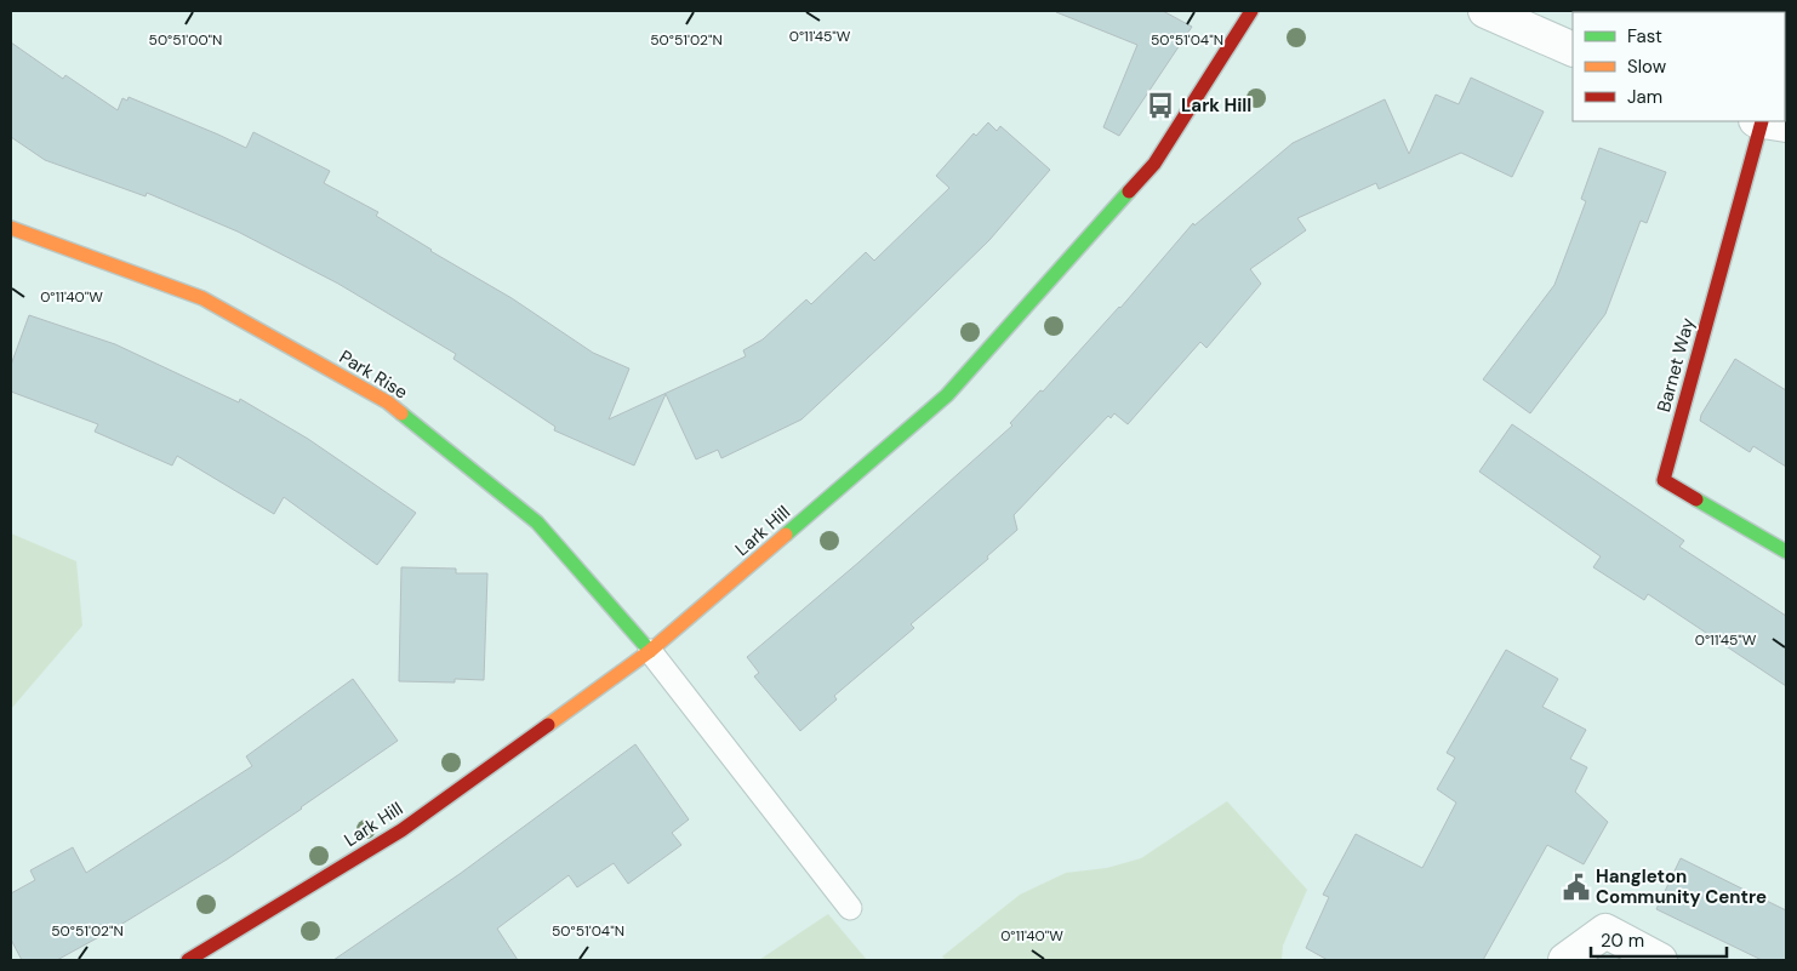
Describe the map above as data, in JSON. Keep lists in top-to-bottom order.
{
  "streets": {
    "street": ["Barnet Way", "Park Rise", "Lark Hill"]
  },
  "crossings": [
    ["Park Rise", "Lark Hill"]
  ],
  "places": {
    "bus stop": ["Lark Hill"],
    "public building": ["Hangleton Community Centre"]
  },
  "legend": ["Fast", "Slow", "Jam"],
  "scale_bar": "20 m",
  "coordinates": [
    "0°11'45\"W",
    "50°51'00\"N",
    "50°51'02\"N",
    "50°51'04\"N",
    "0°11'40\"W"
  ]
}
